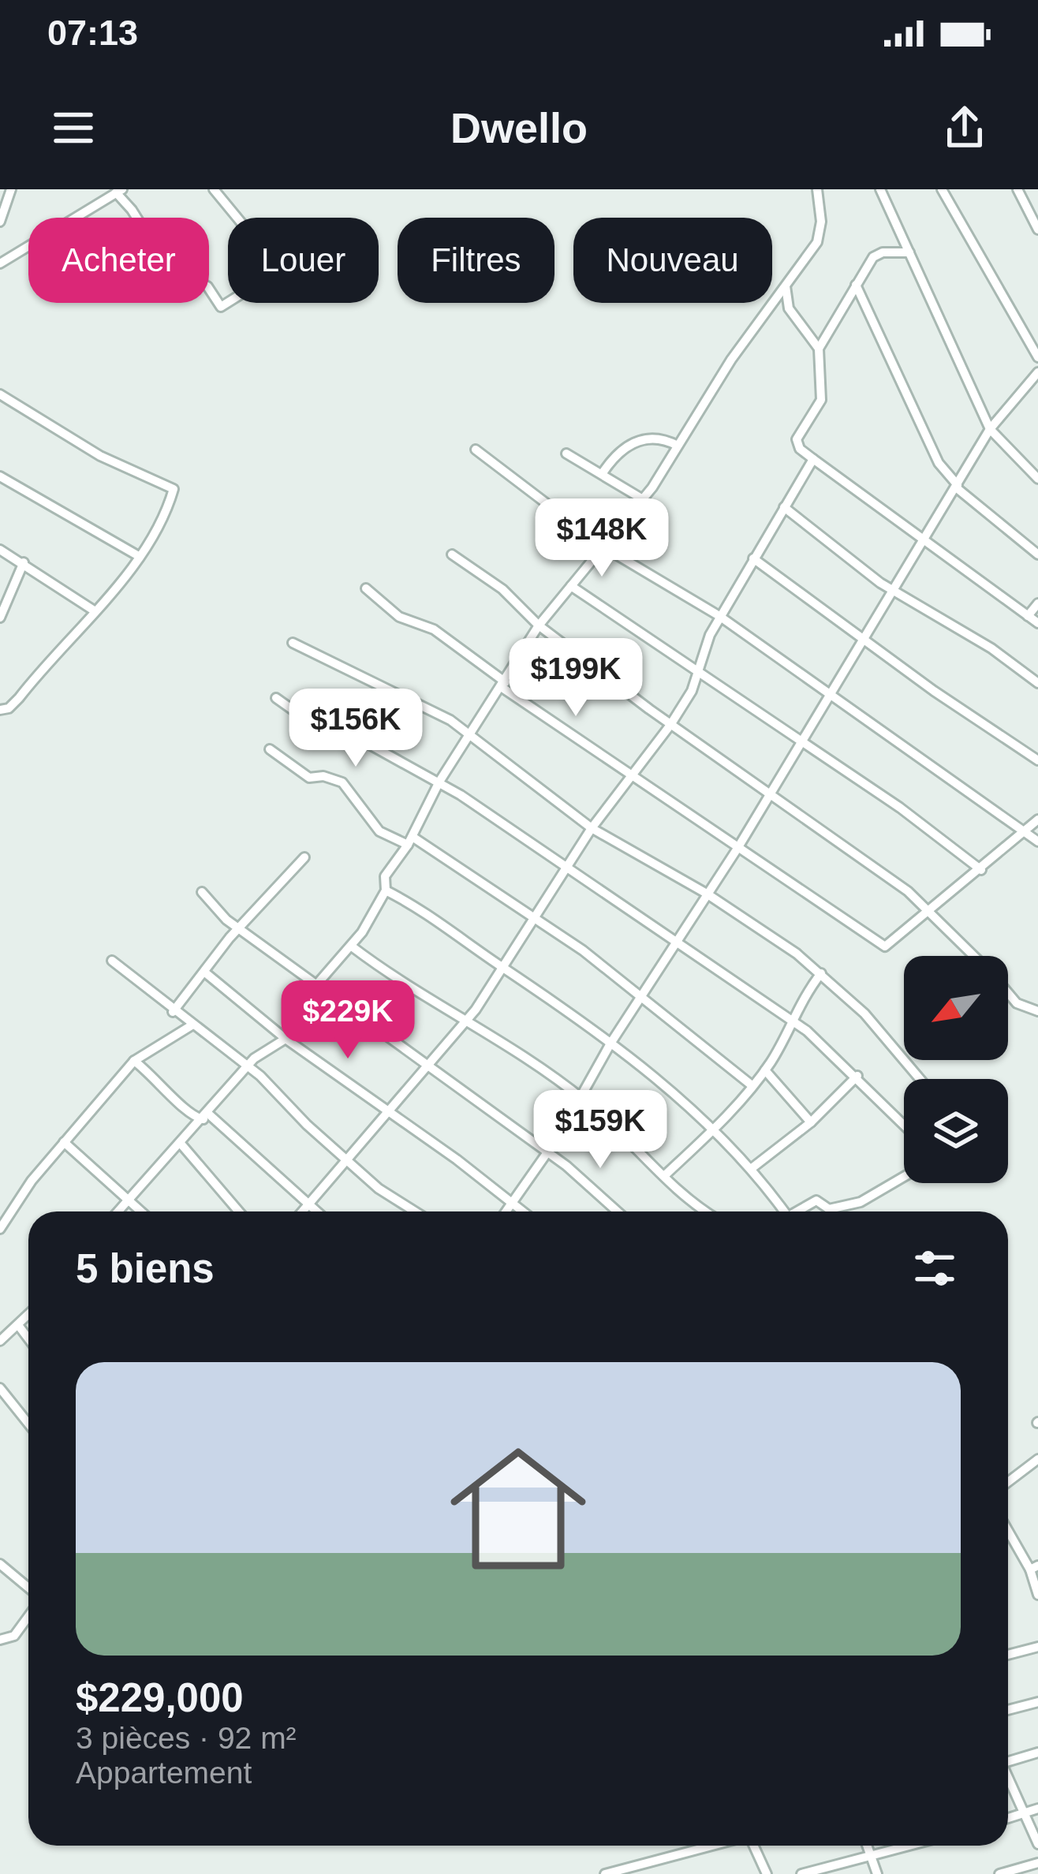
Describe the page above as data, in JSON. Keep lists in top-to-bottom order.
{
  "north": "bottom left",
  "page": {
    "status": "07:13",
    "header": "Dwello",
    "chip": [
      "Acheter",
      "Louer",
      "Filtres",
      "Nouveau"
    ],
    "price": [
      "$148K",
      "$199K",
      "$156K",
      "$229K",
      "$159K"
    ],
    "heading": "5 biens",
    "list": [
      {
        "name": "$229,000",
        "note": "3 pièces · 92 m² · Appartement"
      }
    ]
  }
}
